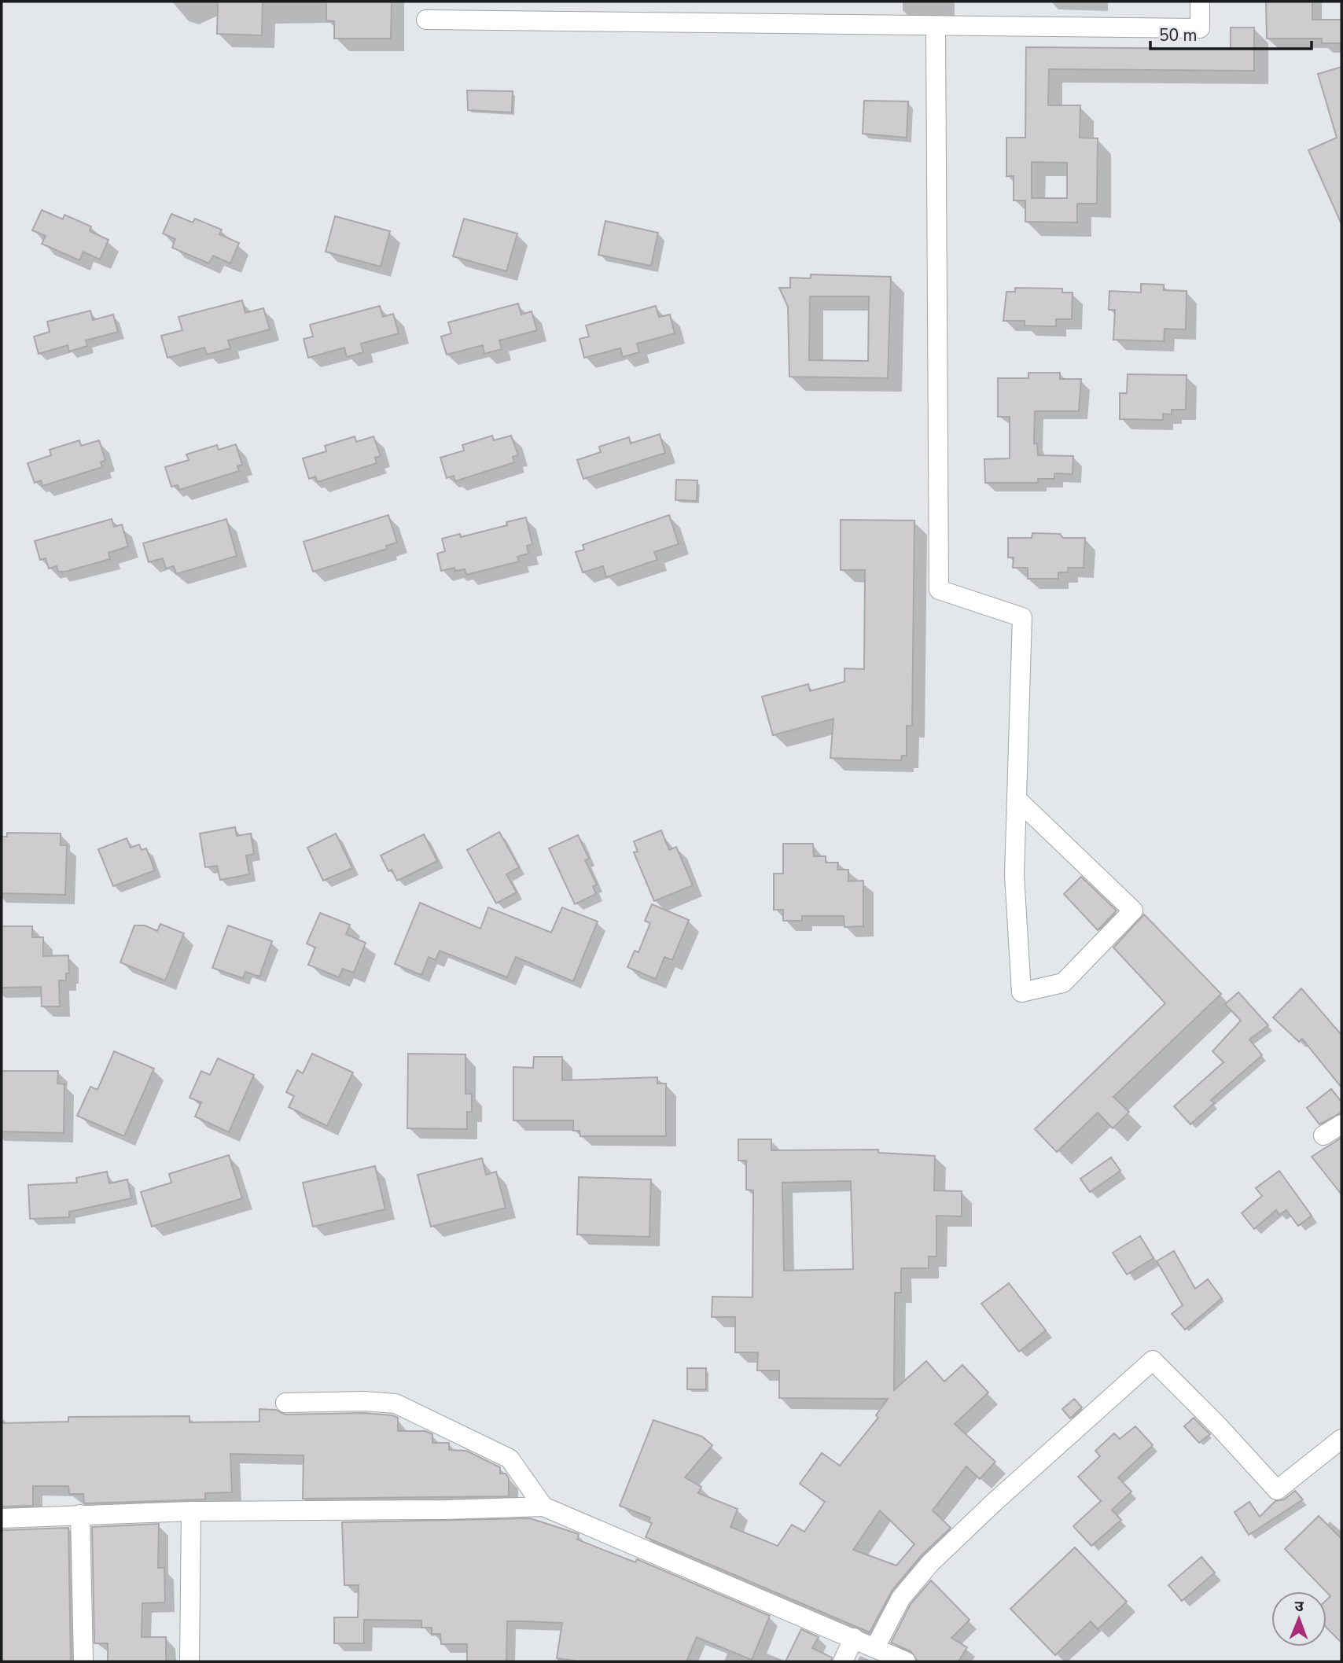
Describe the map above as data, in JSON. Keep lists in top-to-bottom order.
{
  "scale_bar": "50 m",
  "north": "top"
}
